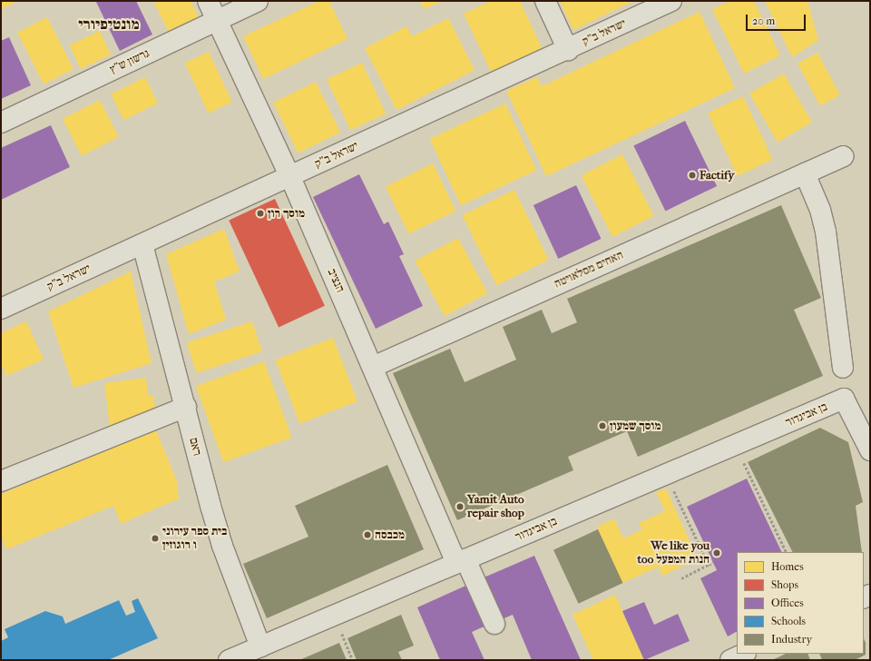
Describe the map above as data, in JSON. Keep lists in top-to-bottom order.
{
  "streets": {
    "street": [
      "ישראל ב\"ק",
      "גרשון ש\"ץ",
      "האחים מסלאויטה",
      "הנציב",
      "בן אביגדור",
      "ראם"
    ]
  },
  "crossings": [
    ["ישראל ב\"ק", "הנציב"],
    ["ישראל ב\"ק", "ראם"],
    ["גרשון ש\"ץ", "הנציב"],
    ["האחים מסלאויטה", "הנציב"],
    ["הנציב", "בן אביגדור"],
    ["בן אביגדור", "ראם"]
  ],
  "districts": ["מונטיפיורי"],
  "places": [
    "Factify",
    "מוסך רון",
    "מוסך שמעון",
    "Yamit Auto repair shop",
    "מכבסה",
    "בית ספר עירוני ו רוגוזין",
    "We like you too חנות המפעל"
  ],
  "legend": [
    "Homes",
    "Shops",
    "Offices",
    "Schools",
    "Industry"
  ],
  "scale_bar": "20 m"
}
